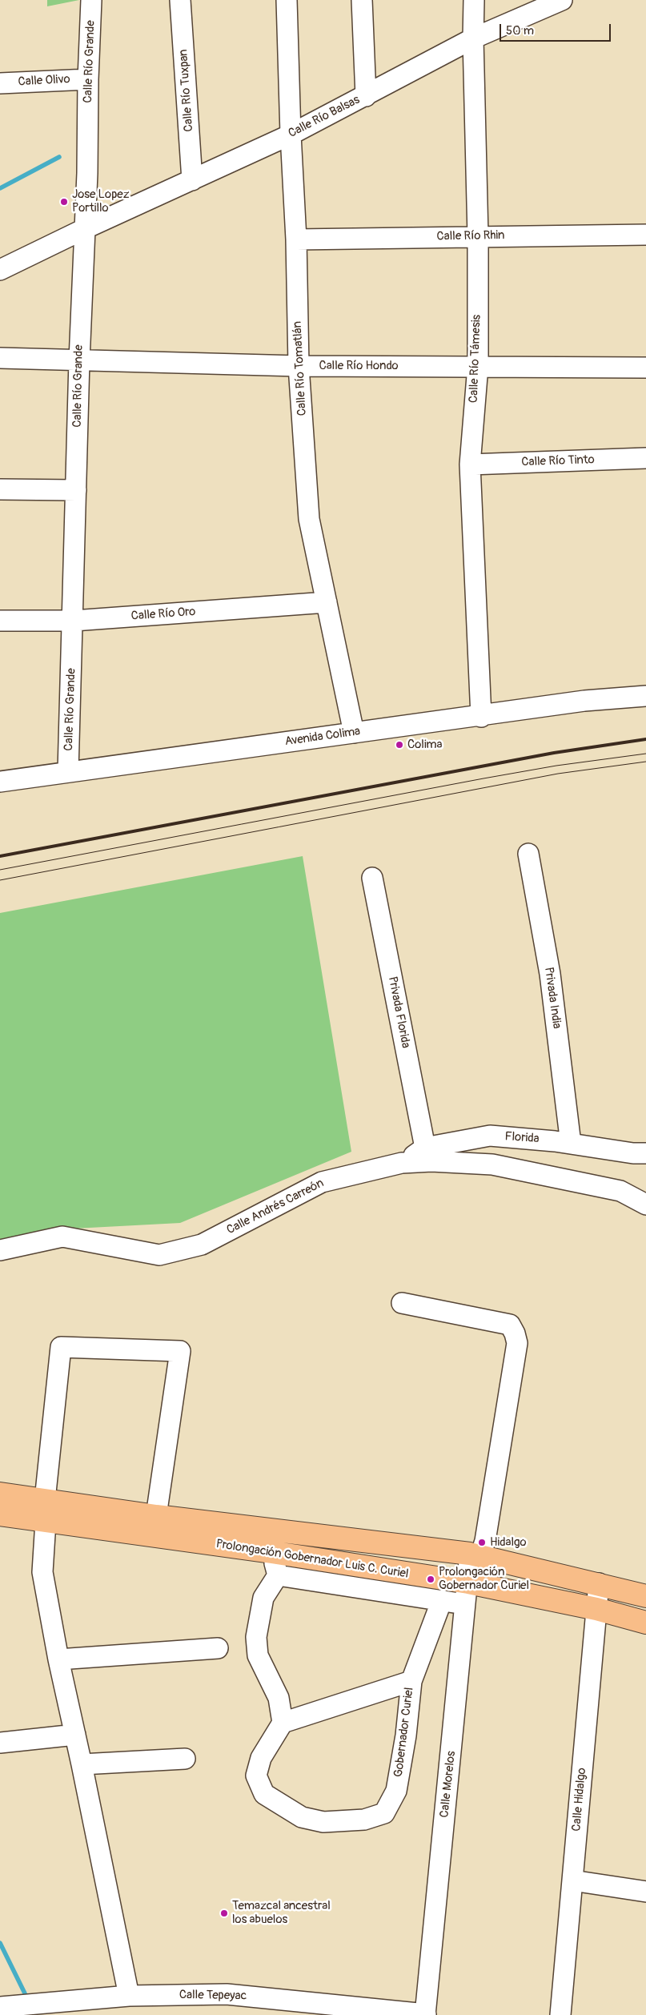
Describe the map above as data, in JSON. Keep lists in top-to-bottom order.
{
  "streets": {
    "main road": ["Prolongación Gobernador Luis C. Curiel"],
    "street": [
      "Calle Río Grande",
      "Calle Olivo",
      "Calle Río Tuxpan",
      "Calle Río Balsas",
      "Calle Río Rhin",
      "Calle Río Támesis",
      "Calle Río Hondo",
      "Calle Río Tomatlán",
      "Calle Río Tinto",
      "Calle Río Oro",
      "Avenida Colima",
      "Privada India",
      "Privada Florida",
      "Florida",
      "Calle Andrés Carreón",
      "Gobernador Curiel",
      "Calle Morelos",
      "Calle Hidalgo",
      "Calle Tepeyac"
    ]
  },
  "crossings": [
    ["Calle Río Grande", "Calle Olivo"],
    ["Calle Río Grande", "Calle Río Balsas"],
    ["Calle Río Grande", "Calle Río Hondo"],
    ["Calle Río Grande", "Calle Río Oro"],
    ["Calle Río Grande", "Avenida Colima"],
    ["Calle Río Tuxpan", "Calle Río Balsas"],
    ["Calle Río Balsas", "Calle Río Támesis"],
    ["Calle Río Balsas", "Calle Río Tomatlán"],
    ["Calle Río Rhin", "Calle Río Támesis"],
    ["Calle Río Rhin", "Calle Río Tomatlán"],
    ["Calle Río Támesis", "Calle Río Hondo"],
    ["Calle Río Támesis", "Calle Río Tinto"],
    ["Calle Río Támesis", "Avenida Colima"],
    ["Calle Río Hondo", "Calle Río Tomatlán"],
    ["Calle Río Tomatlán", "Calle Río Oro"],
    ["Calle Río Tomatlán", "Avenida Colima"],
    ["Privada India", "Florida"],
    ["Privada Florida", "Florida"],
    ["Florida", "Calle Andrés Carreón"],
    ["Prolongación Gobernador Luis C. Curiel", "Calle Morelos"],
    ["Prolongación Gobernador Luis C. Curiel", "Calle Hidalgo"],
    ["Calle Morelos", "Calle Tepeyac"]
  ],
  "places": [
    "Jose Lopez Portillo",
    "Colima",
    "Hidalgo",
    "Prolongación Gobernador Curiel",
    "Temazcal ancestral los abuelos"
  ],
  "scale_bar": "50 m"
}
